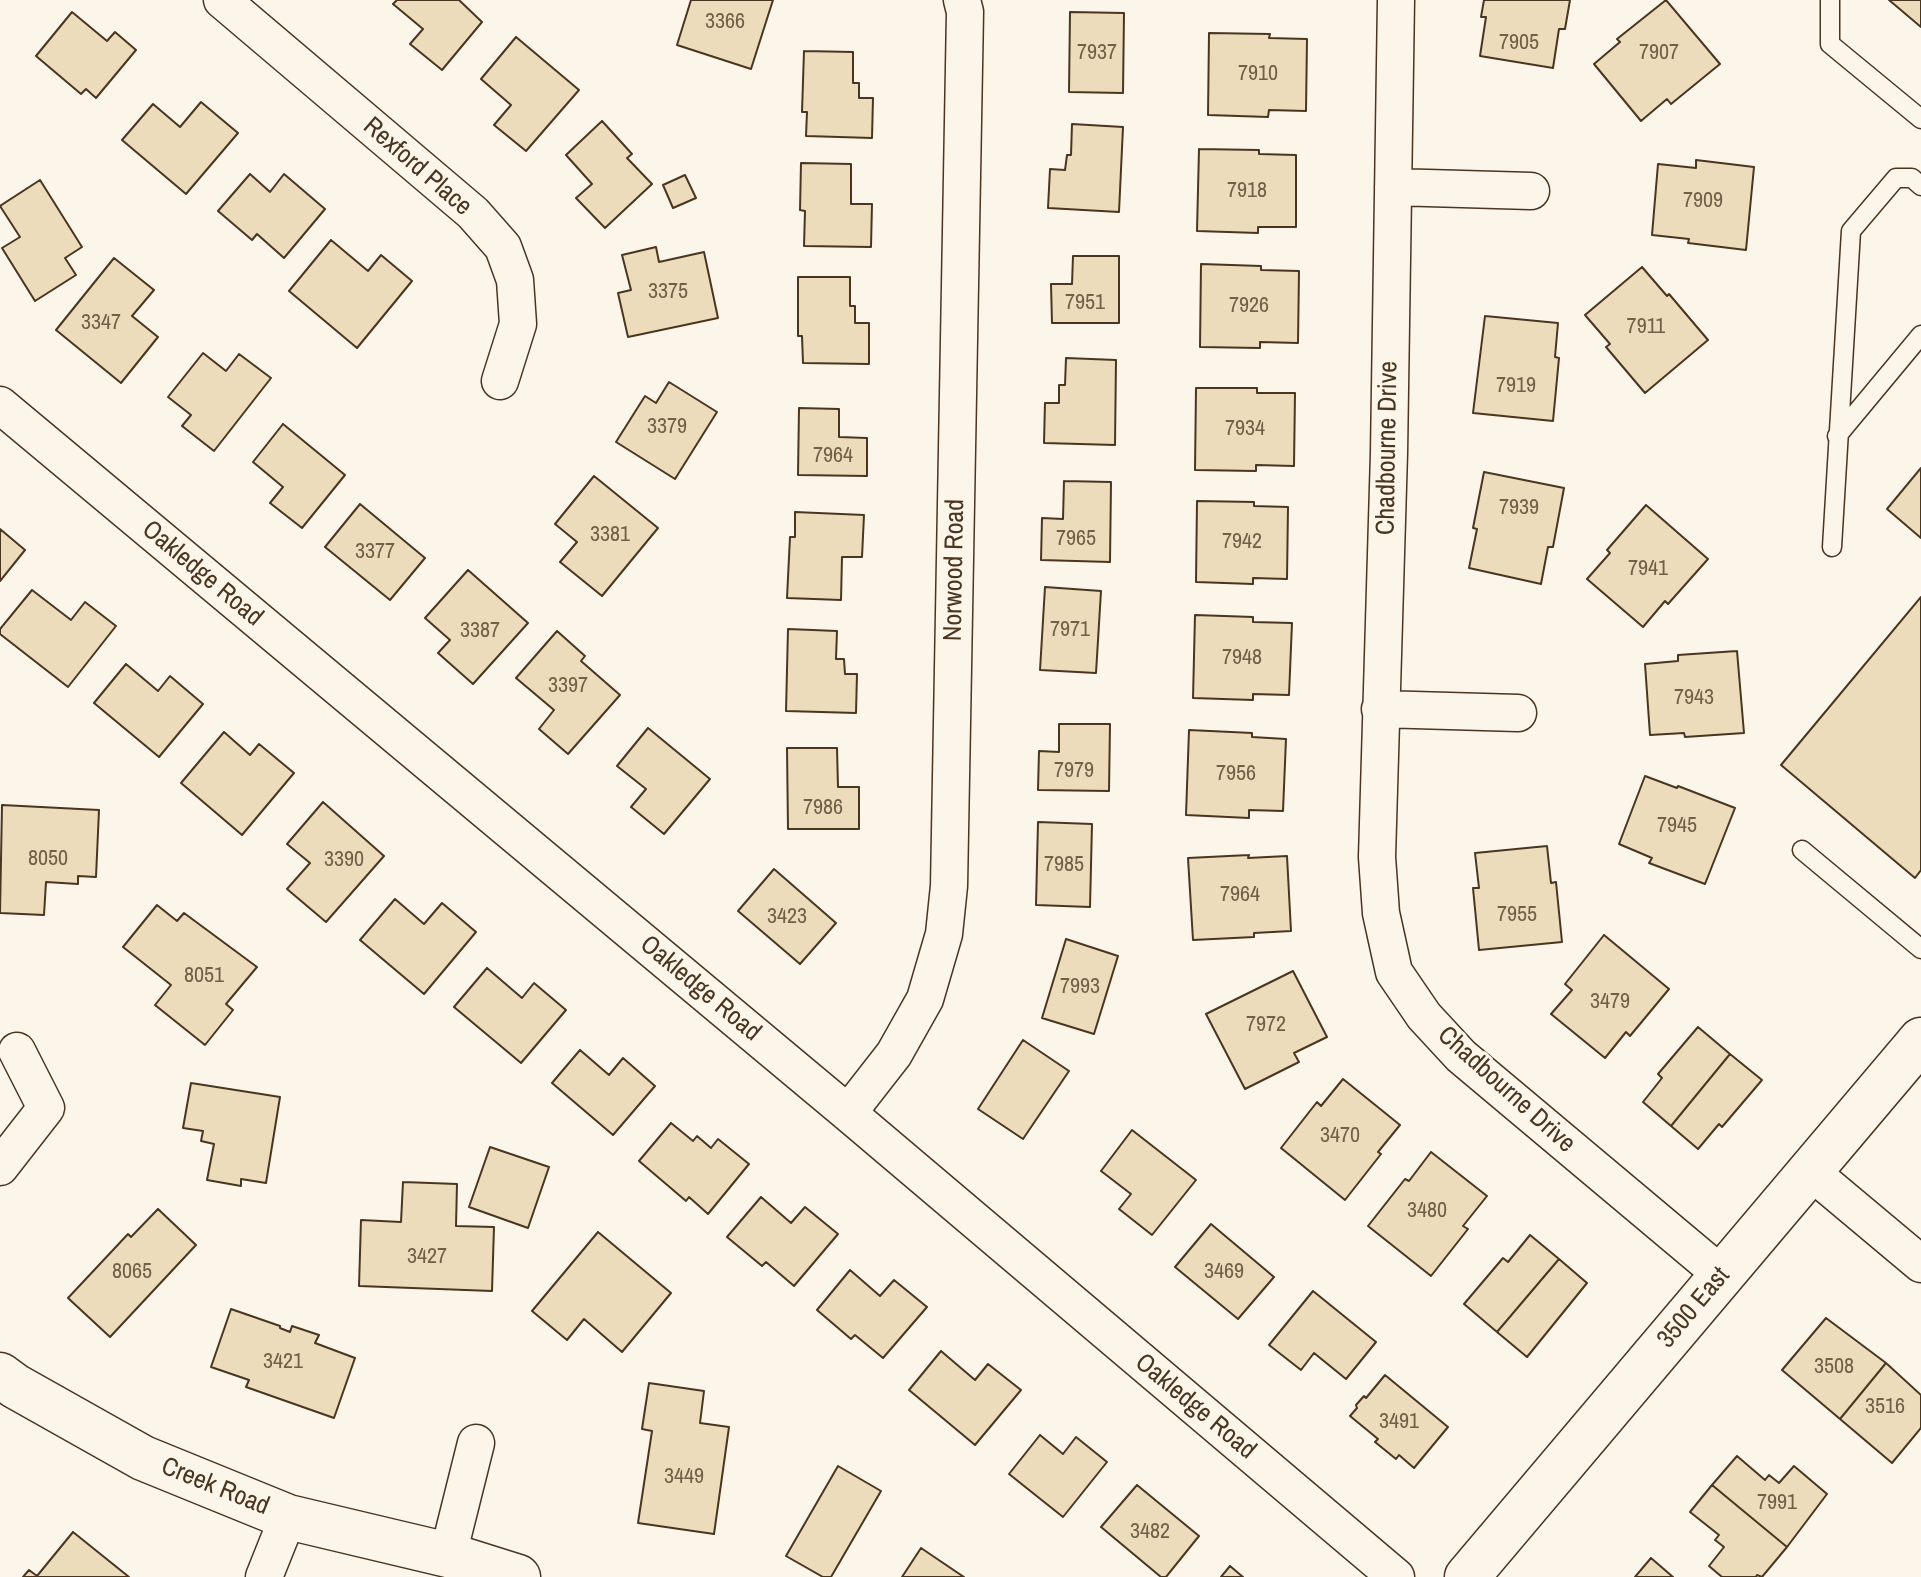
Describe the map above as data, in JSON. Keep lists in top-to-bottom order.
{
  "streets": {
    "main road": ["3500 East", "Creek Road"],
    "street": [
      "Rexford Place",
      "Chadbourne Drive",
      "Norwood Road",
      "Oakledge Road"
    ]
  },
  "crossings": [
    ["Chadbourne Drive", "3500 East"],
    ["Norwood Road", "Oakledge Road"]
  ],
  "house_numbers": [
    "3366",
    "7905",
    "7937",
    "7907",
    "7910",
    "7918",
    "7909",
    "3375",
    "7951",
    "7926",
    "3347",
    "7911",
    "7919",
    "3379",
    "7934",
    "7964",
    "7939",
    "3381",
    "7965",
    "7942",
    "3377",
    "7941",
    "7971",
    "3387",
    "7948",
    "3397",
    "7943",
    "7979",
    "7956",
    "7986",
    "7945",
    "8050",
    "3390",
    "7985",
    "7964",
    "7955",
    "3423",
    "8051",
    "7993",
    "3479",
    "7972",
    "3470",
    "3480",
    "3427",
    "8065",
    "3469",
    "3421",
    "3508",
    "3516",
    "3491",
    "3449",
    "7991",
    "3482"
  ]
}
